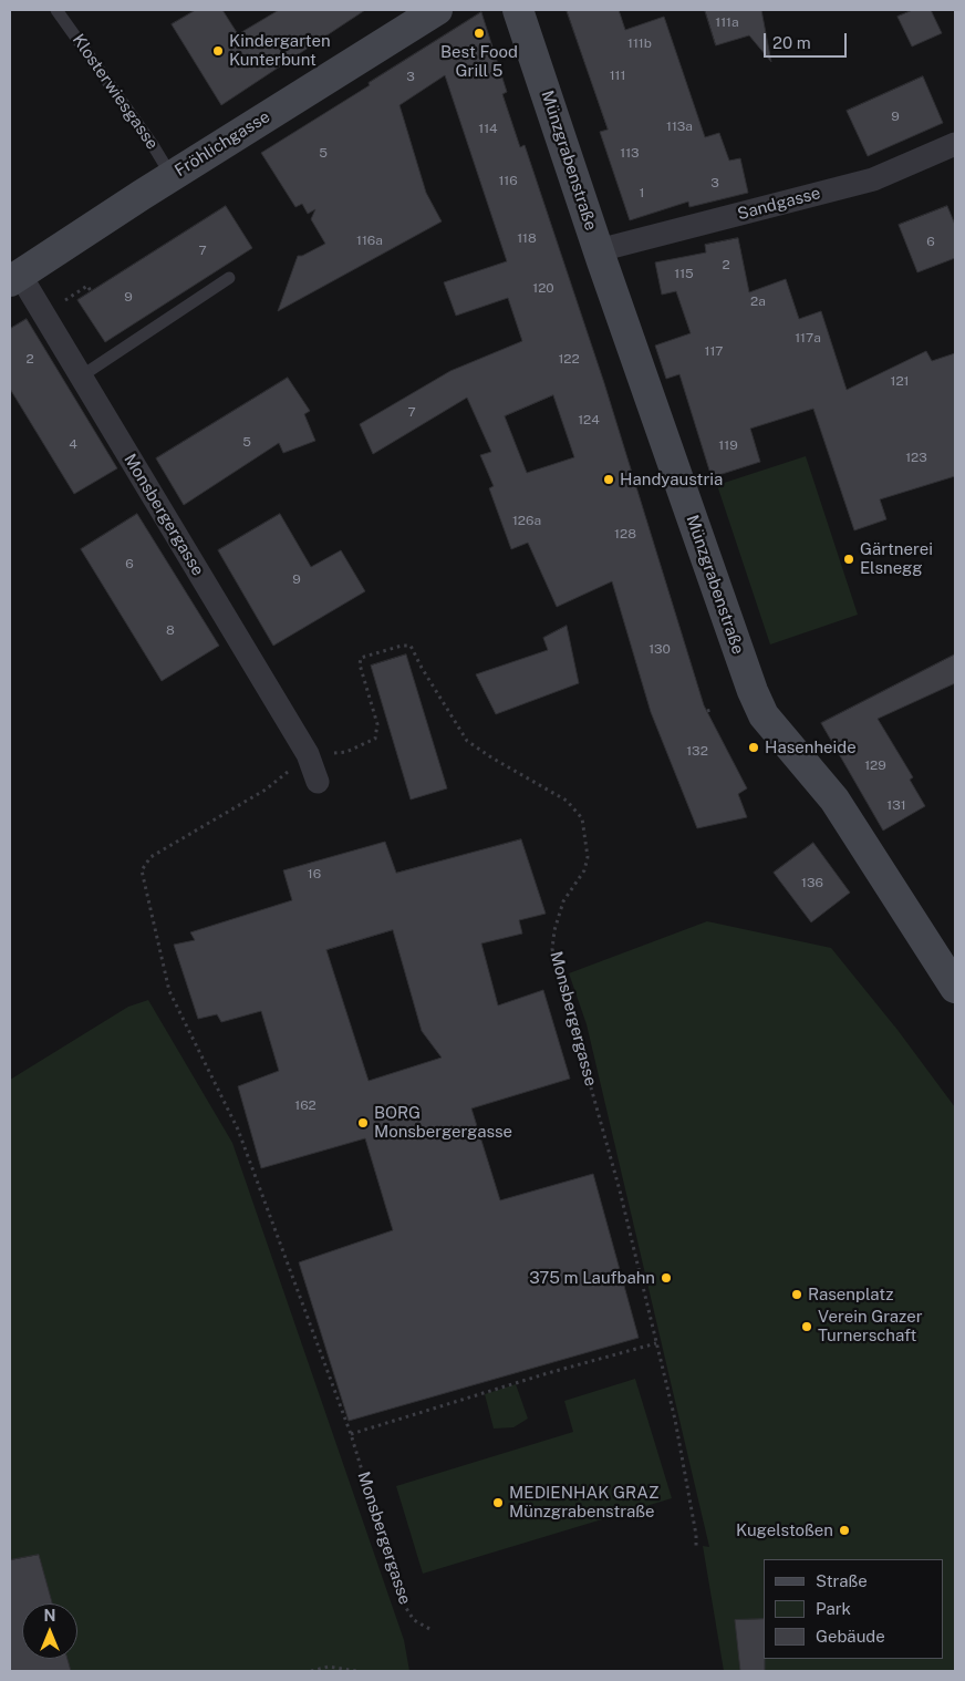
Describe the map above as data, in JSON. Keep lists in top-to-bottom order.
{
  "streets": {
    "main road": ["Fröhlichgasse", "Münzgrabenstraße"],
    "street": ["Sandgasse", "Monsbergergasse"],
    "lane": ["Klosterwiesgasse"]
  },
  "crossings": [
    ["Klosterwiesgasse", "Fröhlichgasse"],
    ["Fröhlichgasse", "Monsbergergasse"],
    ["Münzgrabenstraße", "Sandgasse"]
  ],
  "places": [
    "Best Food Grill 5",
    "Kindergarten Kunterbunt",
    "Handyaustria",
    "Gärtnerei Elsnegg",
    "Hasenheide",
    "BORG Monsbergergasse",
    "375 m Laufbahn",
    "Rasenplatz",
    "Verein Grazer Turnerschaft",
    "MEDIENHAK GRAZ Münzgrabenstraße",
    "Kugelstoßen"
  ],
  "house_numbers": [
    "111a",
    "111b",
    "111",
    "3",
    "9",
    "113a",
    "114",
    "5",
    "113",
    "116",
    "3",
    "1",
    "118",
    "116a",
    "6",
    "7",
    "2",
    "115",
    "120",
    "9",
    "2a",
    "117a",
    "117",
    "2",
    "122",
    "121",
    "7",
    "124",
    "5",
    "4",
    "119",
    "123",
    "126a",
    "128",
    "6",
    "9",
    "8",
    "130",
    "132",
    "129",
    "131",
    "16",
    "136",
    "162"
  ],
  "legend": ["Straße", "Park", "Gebäude"],
  "scale_bar": "20 m",
  "north": "top"
}
